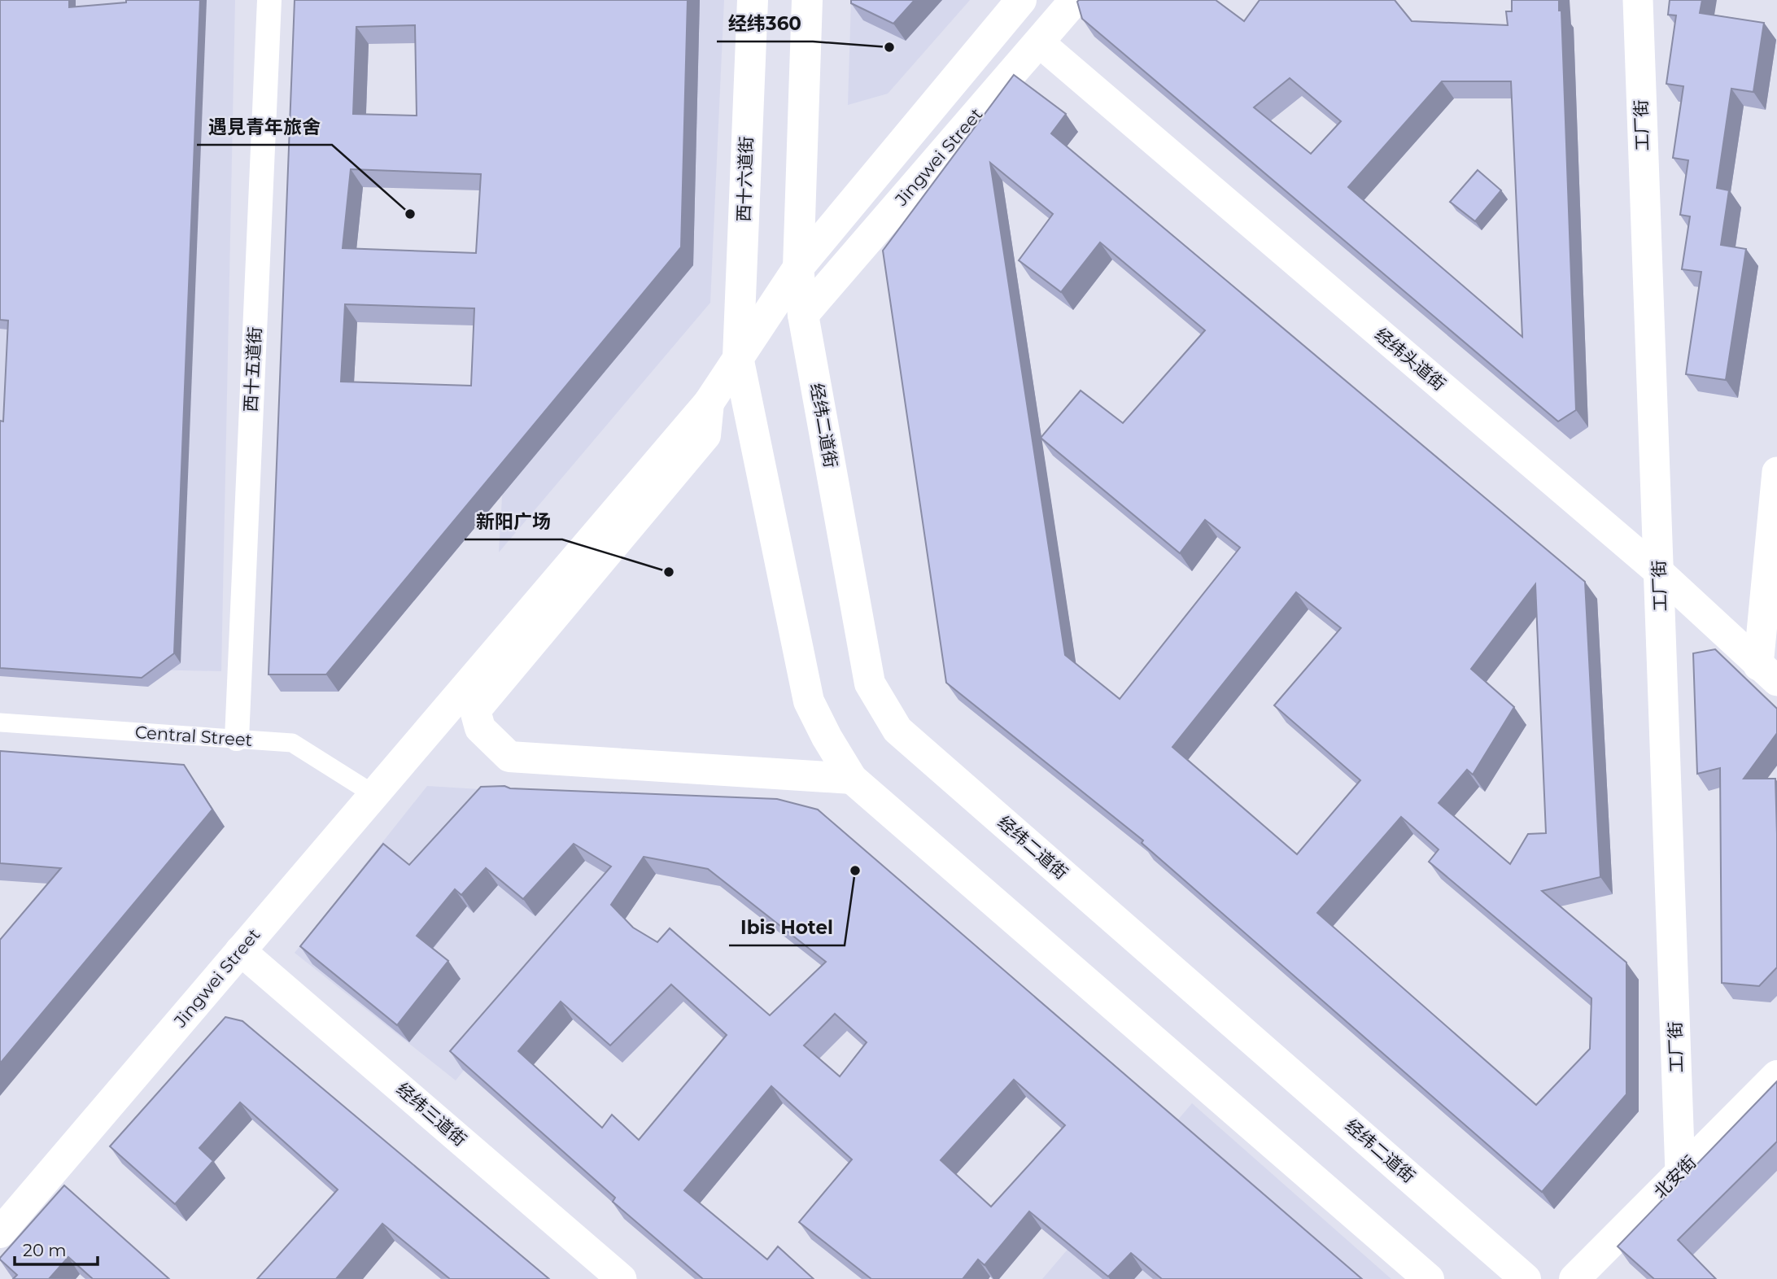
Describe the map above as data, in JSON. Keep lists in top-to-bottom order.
{
  "streets": {
    "main road": [
      "Jingwei Street",
      "西十六道街",
      "经纬二道街",
      "北安街"
    ],
    "street": [
      "工厂街",
      "经纬头道街",
      "西十五道街",
      "Central Street",
      "经纬三道街"
    ]
  },
  "crossings": [
    ["工厂街", "经纬头道街"],
    ["工厂街", "北安街"],
    ["Jingwei Street", "西十六道街"],
    ["Jingwei Street", "经纬头道街"],
    ["Jingwei Street", "经纬二道街"],
    ["Jingwei Street", "Central Street"],
    ["Jingwei Street", "经纬三道街"],
    ["西十五道街", "Central Street"]
  ],
  "places": [
    "经纬360",
    "遇見青年旅舍",
    "新阳广场",
    "Ibis Hotel"
  ],
  "scale_bar": "20 m"
}
